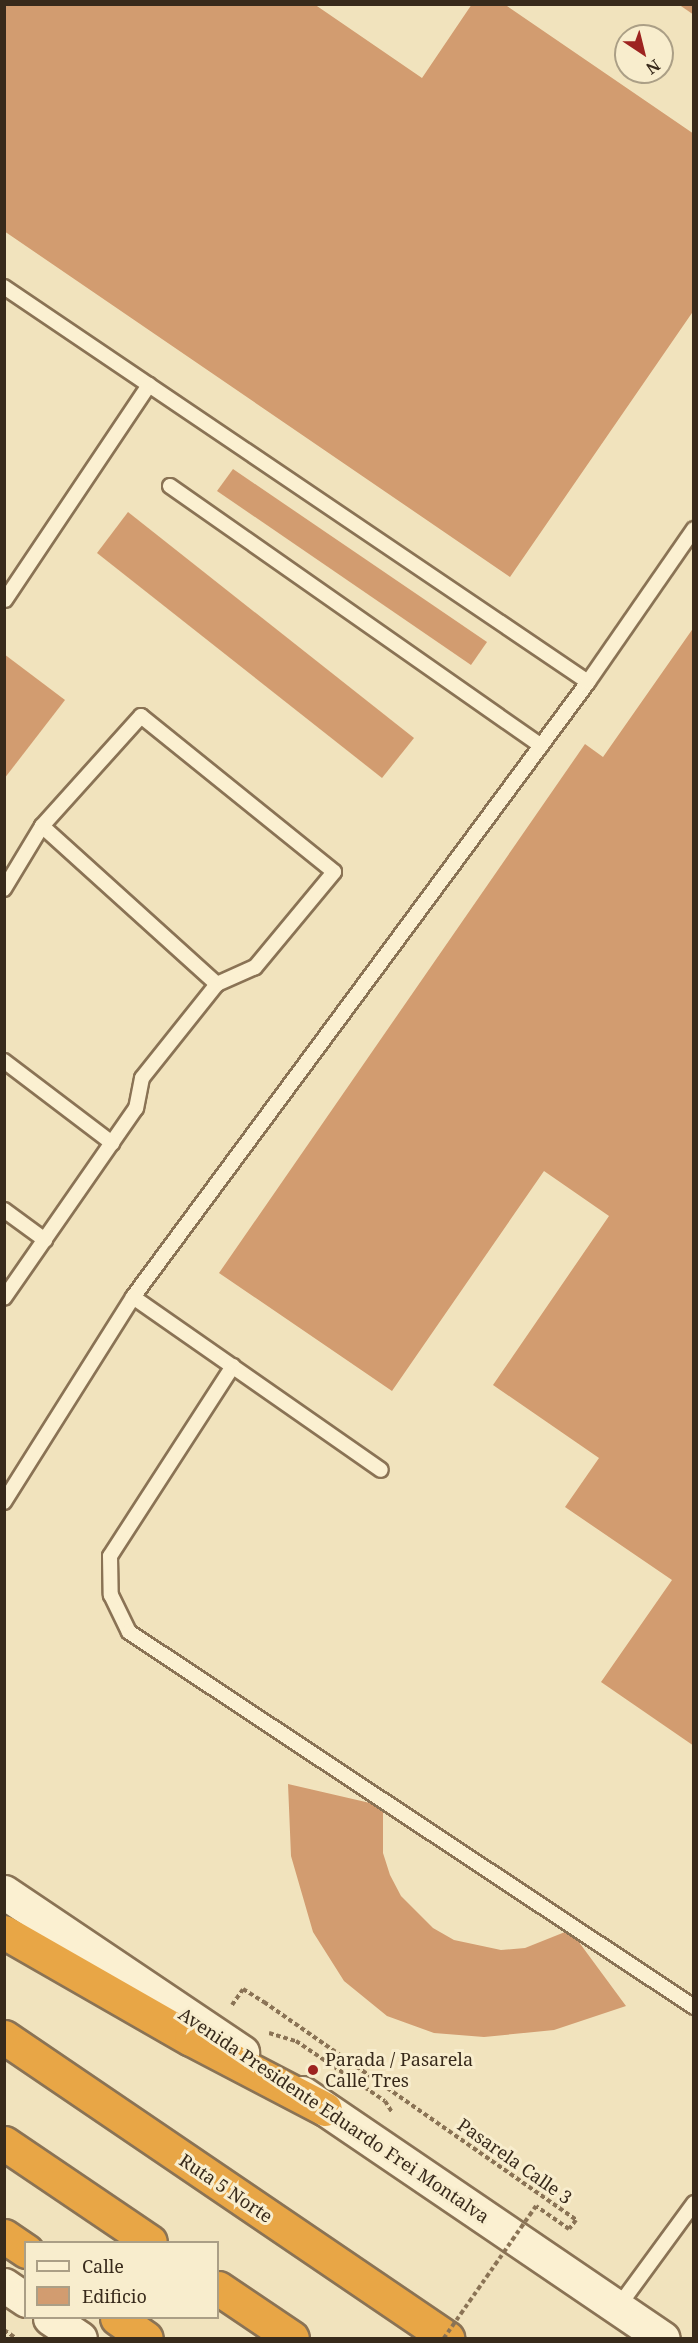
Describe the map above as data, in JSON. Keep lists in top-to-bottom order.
{
  "streets": {
    "highway": ["Ruta 5 Norte"],
    "main road": ["Avenida Presidente Eduardo Frei Montalva"],
    "path": ["Pasarela Calle 3"]
  },
  "crossings": [
    ["Pasarela Calle 3", "Ruta 5 Norte"]
  ],
  "places": ["Parada / Pasarela Calle Tres"],
  "legend": ["Calle", "Edificio"],
  "north": "bottom right"
}
